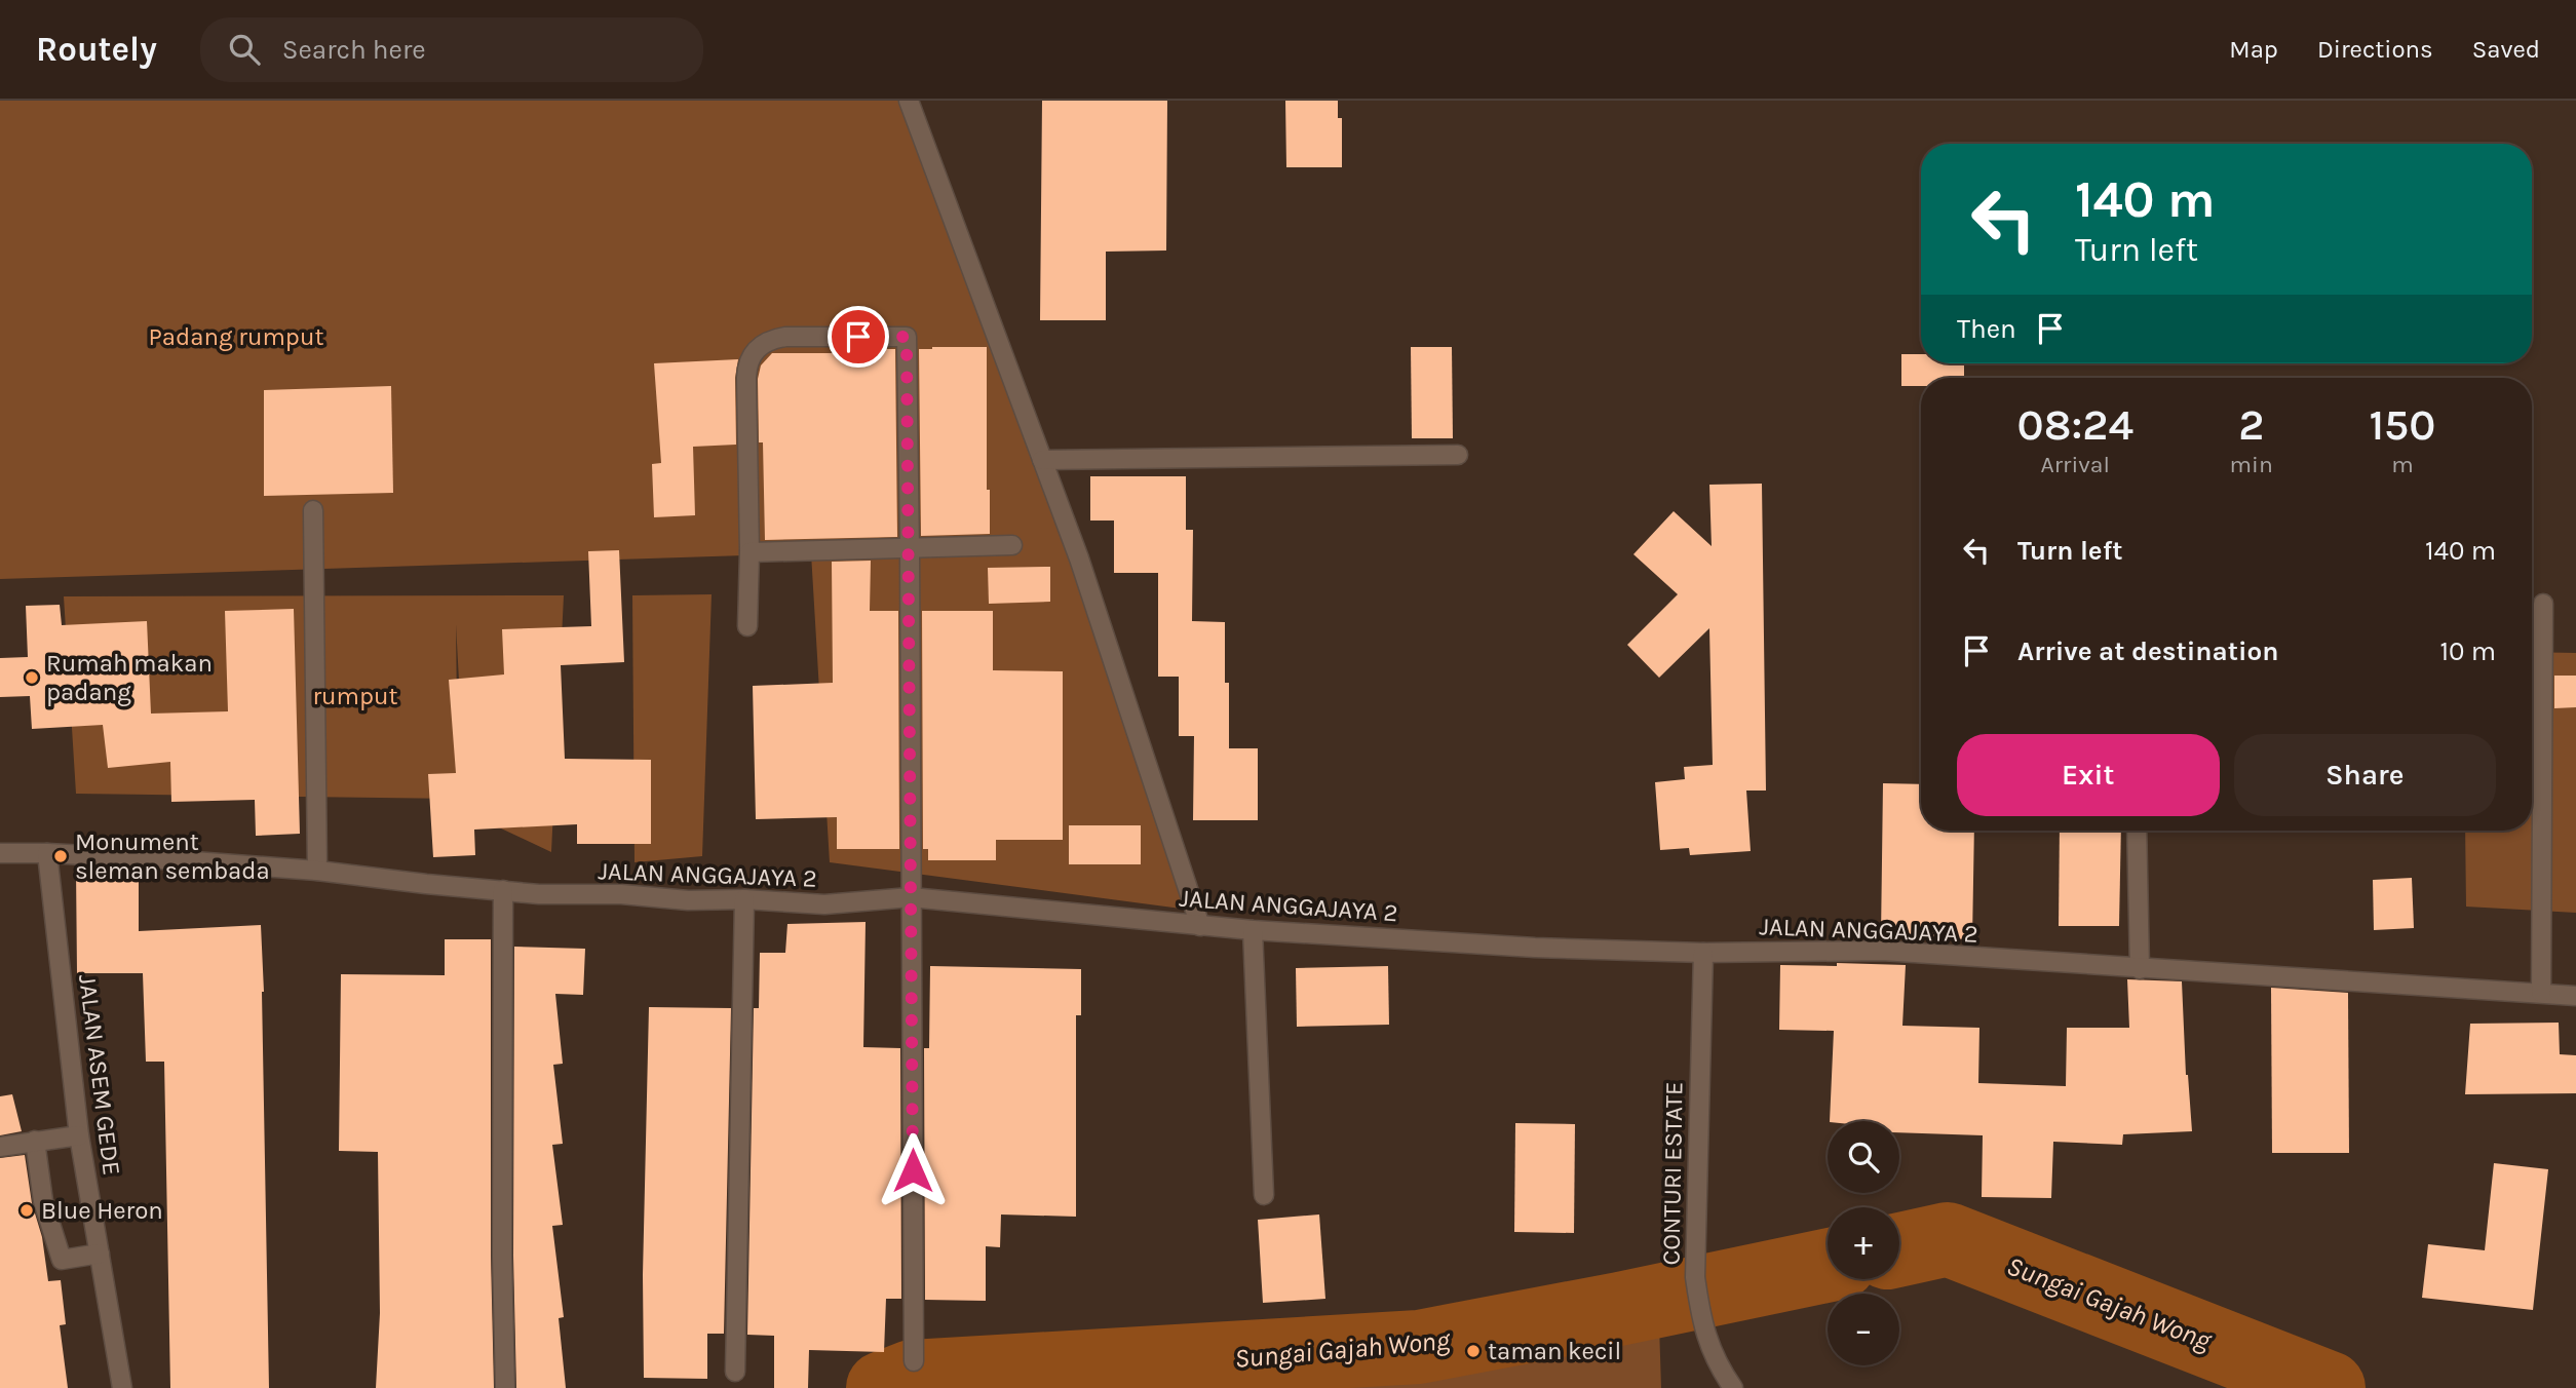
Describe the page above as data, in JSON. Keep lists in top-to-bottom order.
{
  "streets": {
    "street": ["JALAN ANGGAJAYA 2", "JALAN ASEM GEDE", "CONTURI ESTATE"]
  },
  "crossings": [
    ["JALAN ANGGAJAYA 2", "JALAN ASEM GEDE"],
    ["JALAN ANGGAJAYA 2", "CONTURI ESTATE"]
  ],
  "water": ["Sungai Gajah Wong"],
  "parks": ["Padang rumput", "rumput"],
  "places": [
    "Rumah makan padang",
    "Monument sleman sembada",
    "Blue Heron",
    "taman kecil"
  ],
  "page": {
    "header": "Routely",
    "search": "Search here",
    "nav": ["Map", "Directions", "Saved"],
    "turn": ["140 m", "Turn left"],
    "then": "Then",
    "eta": [
      "08:24",
      "Arrival",
      "2",
      "min",
      "150",
      "m"
    ],
    "list": [
      {
        "name": "Turn left",
        "value": "140 m"
      },
      {
        "name": "Arrive at destination",
        "value": "10 m"
      }
    ],
    "buttons": ["Exit", "Share"],
    "map_buttons": ["+", "−"]
  }
}
